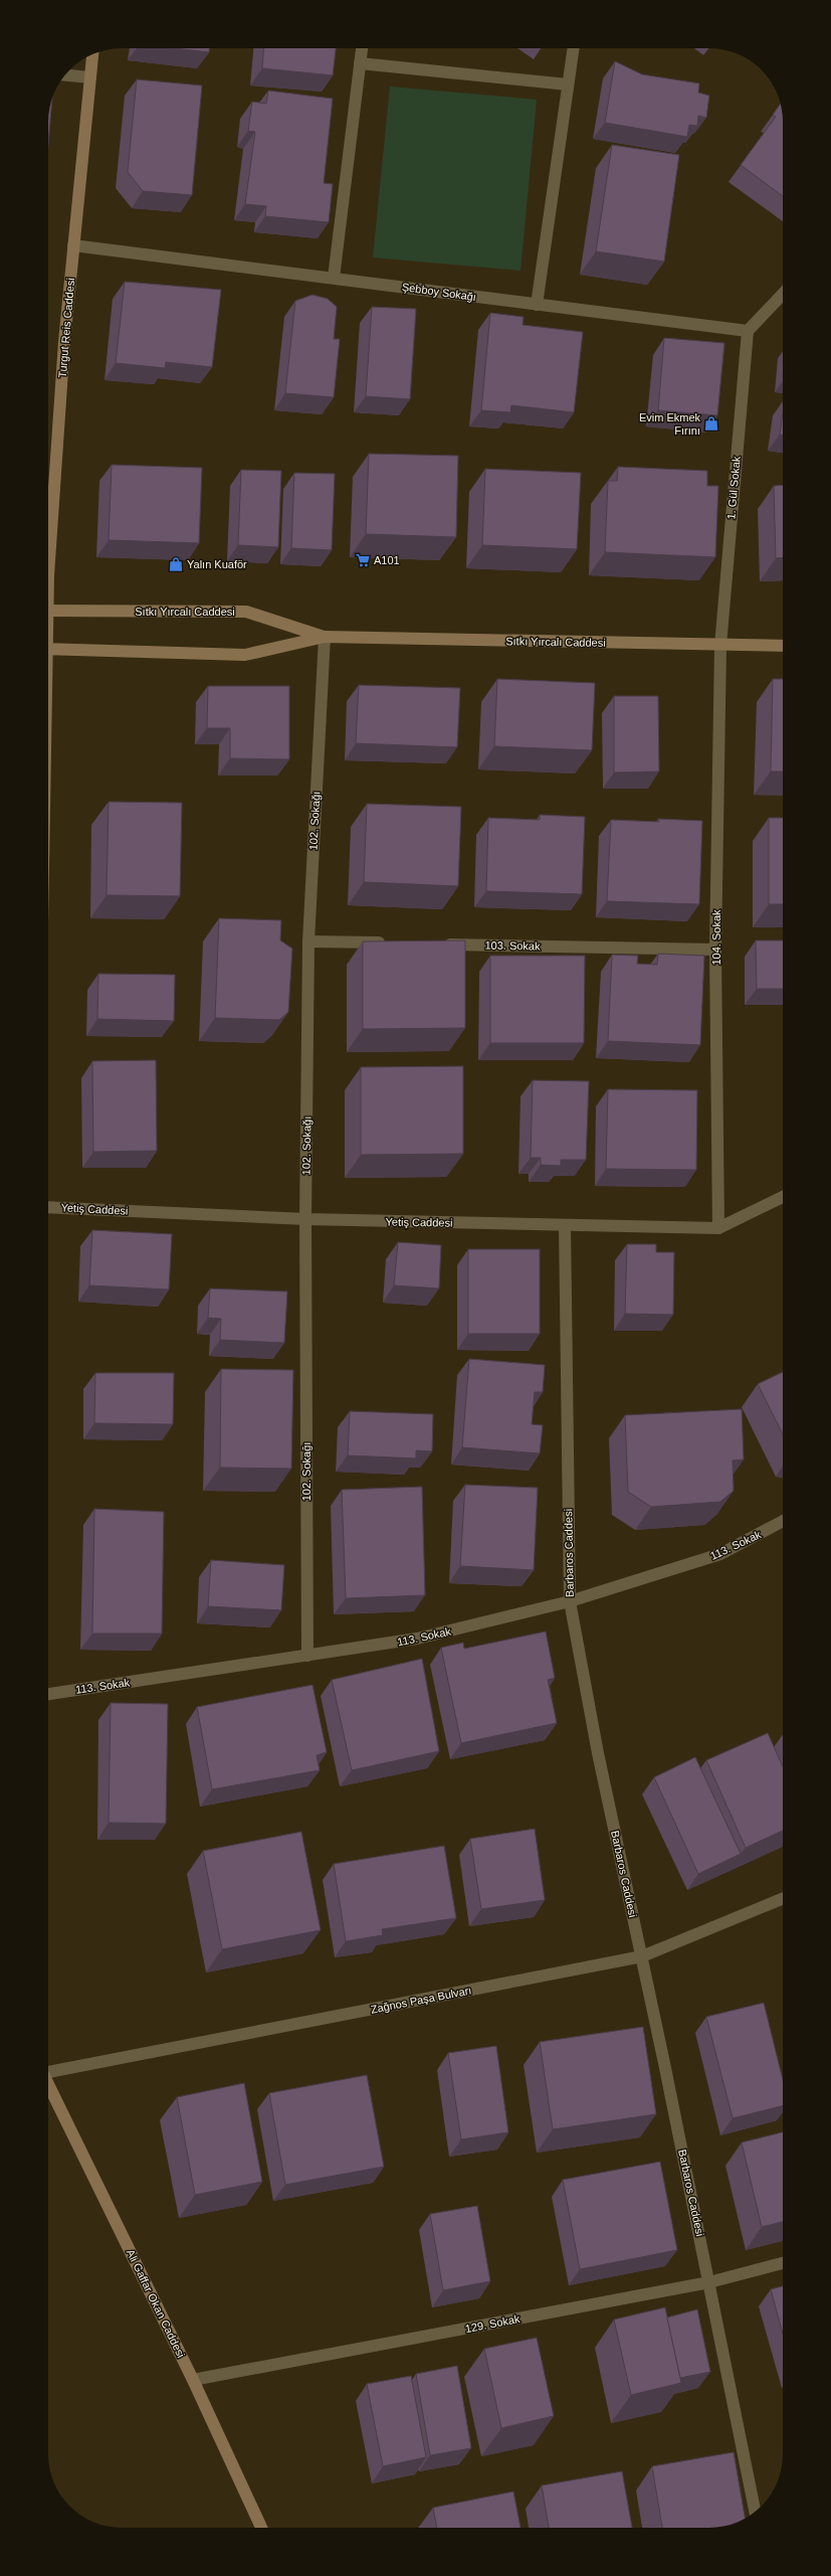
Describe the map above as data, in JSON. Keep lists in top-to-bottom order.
{
  "streets": {
    "main road": ["Turgut Reis Caddesi", "Sıtkı Yırcalı Caddesi", "Ali Gaffar Okan Caddesi"],
    "street": [
      "Şebboy Sokağı",
      "1. Gül Sokak",
      "102. Sokağı",
      "104. Sokak",
      "103. Sokak",
      "Yetiş Caddesi",
      "113. Sokak",
      "Barbaros Caddesi",
      "Zağnos Paşa Bulvarı",
      "129. Sokak"
    ]
  },
  "crossings": [
    ["Şebboy Sokağı", "Turgut Reis Caddesi"],
    ["Şebboy Sokağı", "1. Gül Sokak"],
    ["1. Gül Sokak", "Sıtkı Yırcalı Caddesi"],
    ["1. Gül Sokak", "104. Sokak"],
    ["Sıtkı Yırcalı Caddesi", "102. Sokağı"],
    ["Sıtkı Yırcalı Caddesi", "104. Sokak"],
    ["102. Sokağı", "Yetiş Caddesi"],
    ["102. Sokağı", "113. Sokak"],
    ["104. Sokak", "103. Sokak"],
    ["104. Sokak", "Yetiş Caddesi"],
    ["Yetiş Caddesi", "Barbaros Caddesi"],
    ["113. Sokak", "Barbaros Caddesi"],
    ["Barbaros Caddesi", "Zağnos Paşa Bulvarı"],
    ["Barbaros Caddesi", "129. Sokak"],
    ["Ali Gaffar Okan Caddesi", "129. Sokak"]
  ],
  "places": {
    "shop": ["Evim Ekmek Fırını", "Yalın Kuaför"],
    "supermarket": ["A101"]
  }
}
